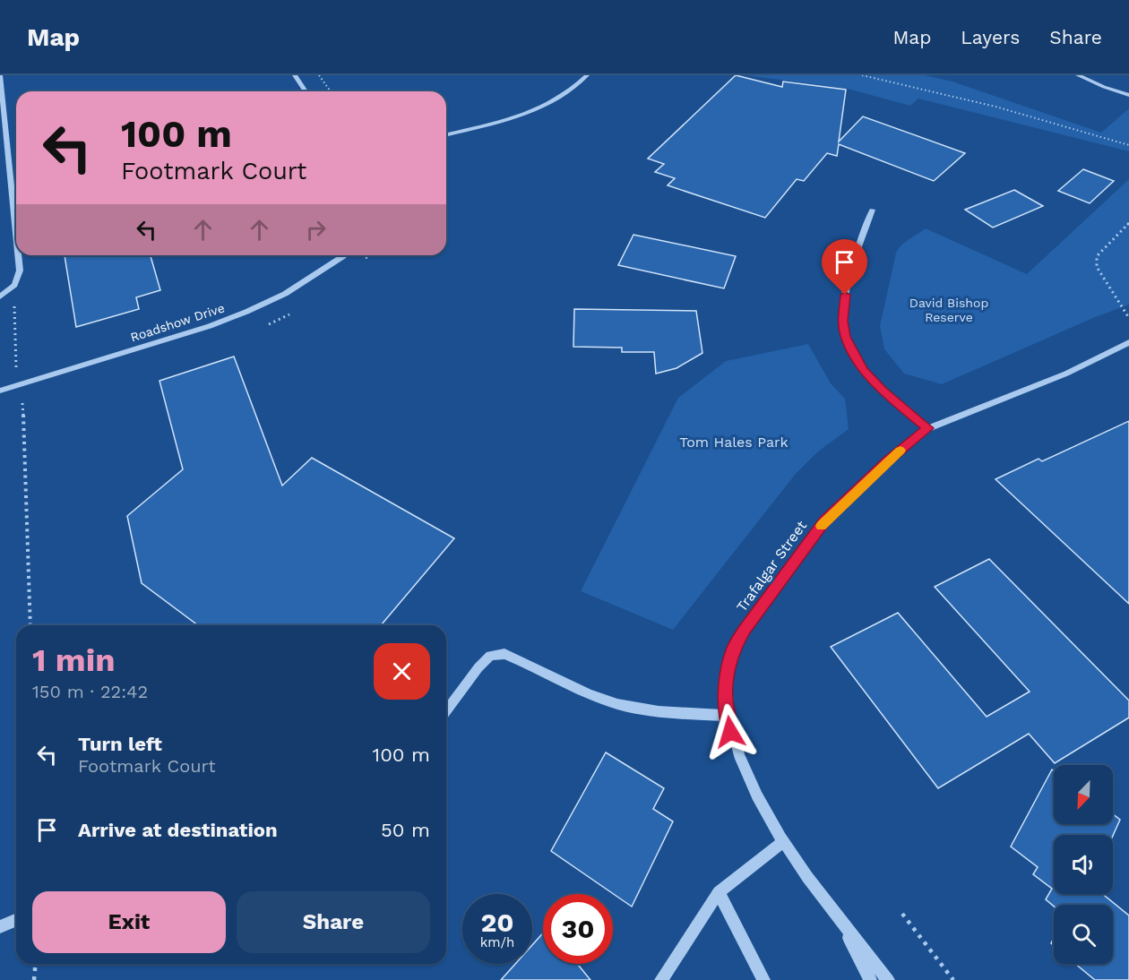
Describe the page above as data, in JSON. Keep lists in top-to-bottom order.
{
  "streets": {
    "street": ["Roadshow Drive", "Trafalgar Street"]
  },
  "parks": ["David Bishop Reserve", "Tom Hales Park"],
  "north": "bottom left",
  "page": {
    "header": "Map",
    "nav": ["Map", "Layers", "Share"],
    "turn": ["100 m", "Footmark Court"],
    "heading": ["1 min", "150 m · 22:42"],
    "list": [
      {
        "name": "Turn left",
        "note": "Footmark Court",
        "value": "100 m"
      },
      {
        "name": "Arrive at destination",
        "value": "50 m"
      }
    ],
    "buttons": ["Exit", "Share"],
    "speed": "20 km/h",
    "limit": "30"
  }
}
